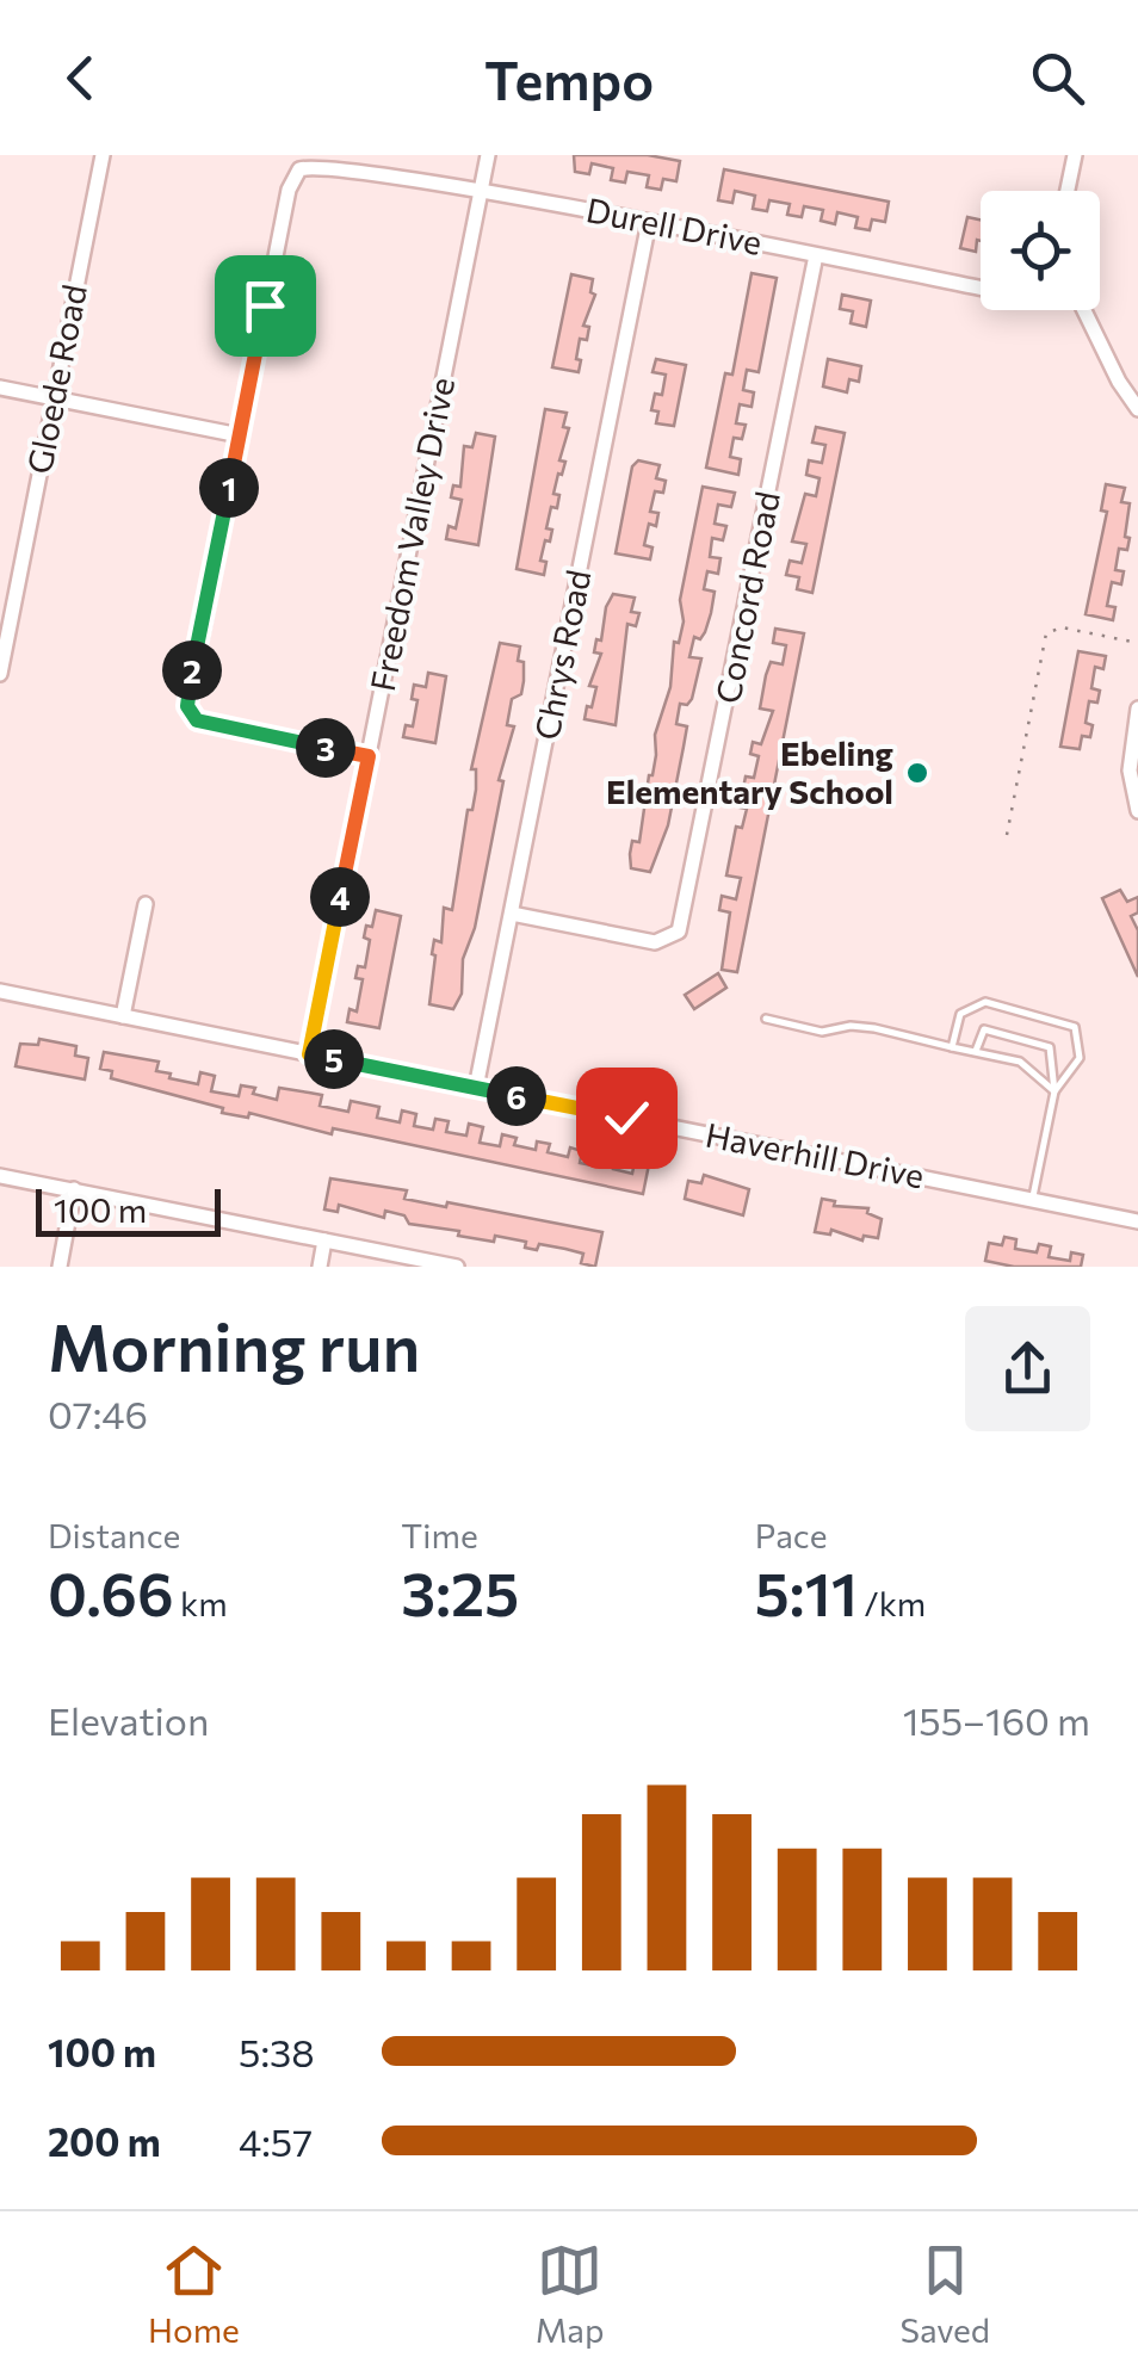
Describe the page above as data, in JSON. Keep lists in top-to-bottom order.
{
  "streets": {
    "street": [
      "Durell Drive",
      "Gloede Road",
      "Freedom Valley Drive",
      "Concord Road",
      "Chrys Road",
      "Haverhill Drive"
    ]
  },
  "crossings": [
    ["Durell Drive", "Freedom Valley Drive"],
    ["Durell Drive", "Concord Road"],
    ["Durell Drive", "Chrys Road"],
    ["Freedom Valley Drive", "Haverhill Drive"],
    ["Concord Road", "Chrys Road"],
    ["Chrys Road", "Haverhill Drive"]
  ],
  "places": ["Ebeling Elementary School"],
  "scale_bar": "100 m",
  "page": {
    "header": "Tempo",
    "pins": [
      "1",
      "2",
      "3",
      "4",
      "5",
      "6"
    ],
    "scale": "100 m",
    "heading": ["Morning run", "07:46"],
    "stats": [
      ["Distance", "0.66 km"],
      ["Time", "3:25"],
      ["Pace", "5:11 /km"]
    ],
    "chart": ["Elevation", "155–160 m"],
    "list": [
      {
        "name": "100 m",
        "note": "5:38"
      },
      {
        "name": "200 m",
        "note": "4:57"
      }
    ],
    "tabs": ["Home", "Map", "Saved"]
  }
}
